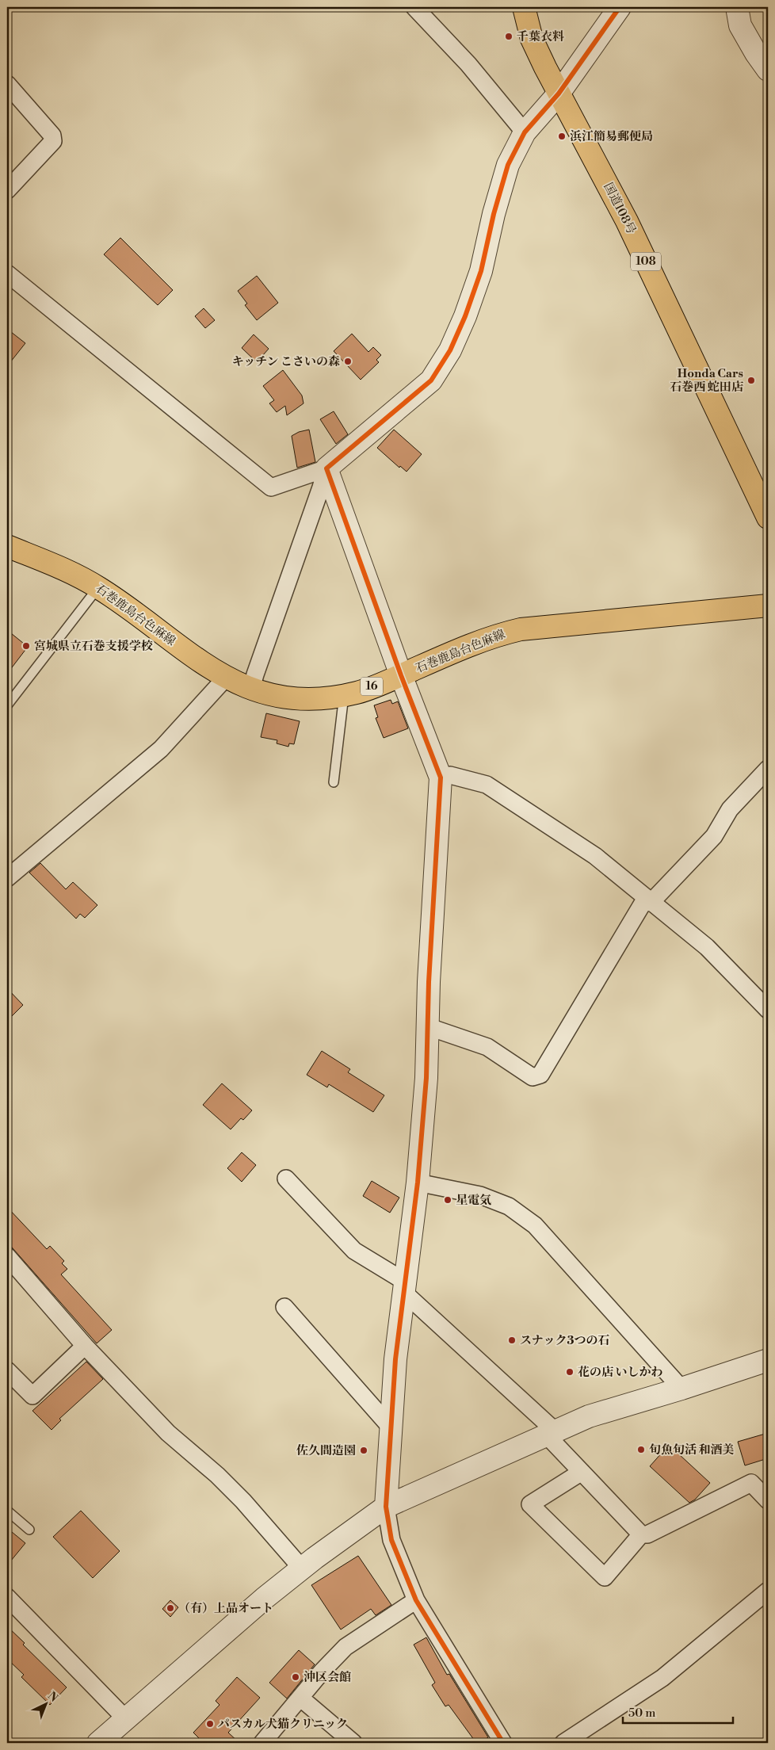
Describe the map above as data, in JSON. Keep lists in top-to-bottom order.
{
  "streets": {
    "main road": [
      "国道108号",
      "108",
      "石巻鹿島台色麻線",
      "16"
    ]
  },
  "places": [
    "千葉衣料",
    "浜江簡易郵便局",
    "キッチン こさいの森",
    "Honda Cars 石巻西 蛇田店",
    "宮城県立石巻支援学校",
    "星電気",
    "スナック3つの石",
    "花の店 いしかわ",
    "旬魚旬活 和酒美",
    "佐久間造園",
    "（有）上品オート",
    "沖区会館",
    "パスカル犬猫クリニック"
  ],
  "scale_bar": "50 m",
  "north": "top right"
}
